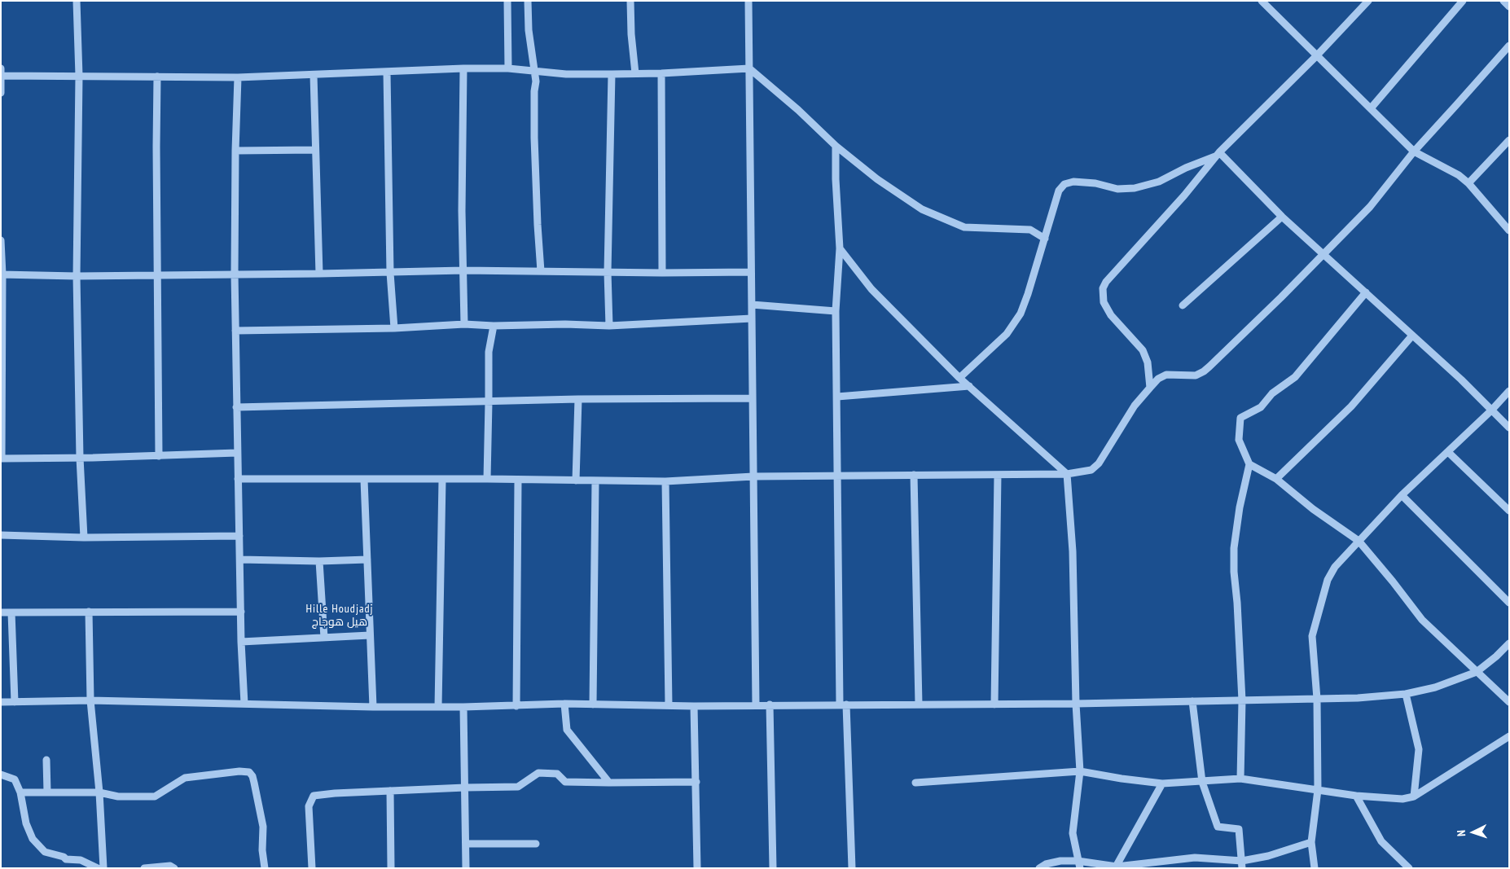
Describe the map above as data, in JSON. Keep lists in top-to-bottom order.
{
  "districts": ["Hille Houdjadj هيل هوجاج"],
  "north": "left"
}
